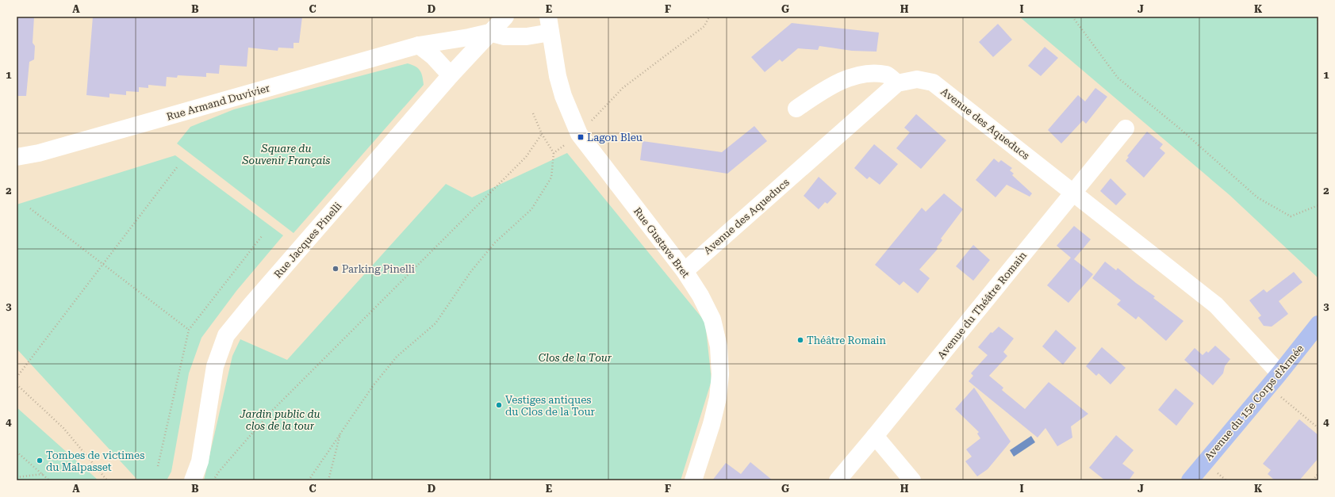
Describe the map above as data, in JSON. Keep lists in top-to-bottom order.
{
  "streets": {
    "main road": ["Avenue du 15e Corps d'Armée"],
    "street": [
      "Rue Armand Duvivier",
      "Avenue des Aqueducs",
      "Rue Jacques Pinelli",
      "Rue Gustave Bret",
      "Avenue du Théâtre Romain"
    ]
  },
  "crossings": [
    ["Rue Armand Duvivier", "Rue Jacques Pinelli"],
    ["Avenue des Aqueducs", "Rue Gustave Bret"],
    ["Avenue des Aqueducs", "Avenue du Théâtre Romain"],
    ["Avenue des Aqueducs", "Avenue du 15e Corps d'Armée"]
  ],
  "parks": ["Square du Souvenir Français", "Clos de la Tour", "Jardin public du clos de la tour"],
  "places": {
    "transit": ["Lagon Bleu"],
    "other": [
      "Parking Pinelli",
      "Théâtre Romain",
      "Vestiges antiques du Clos de la Tour",
      "Tombes de victimes du Malpasset"
    ]
  },
  "grid": {
    "columns": [
      "A",
      "B",
      "C",
      "D",
      "E",
      "F",
      "G",
      "H",
      "I",
      "J",
      "K"
    ],
    "rows": [
      "1",
      "2",
      "3",
      "4"
    ]
  }
}
